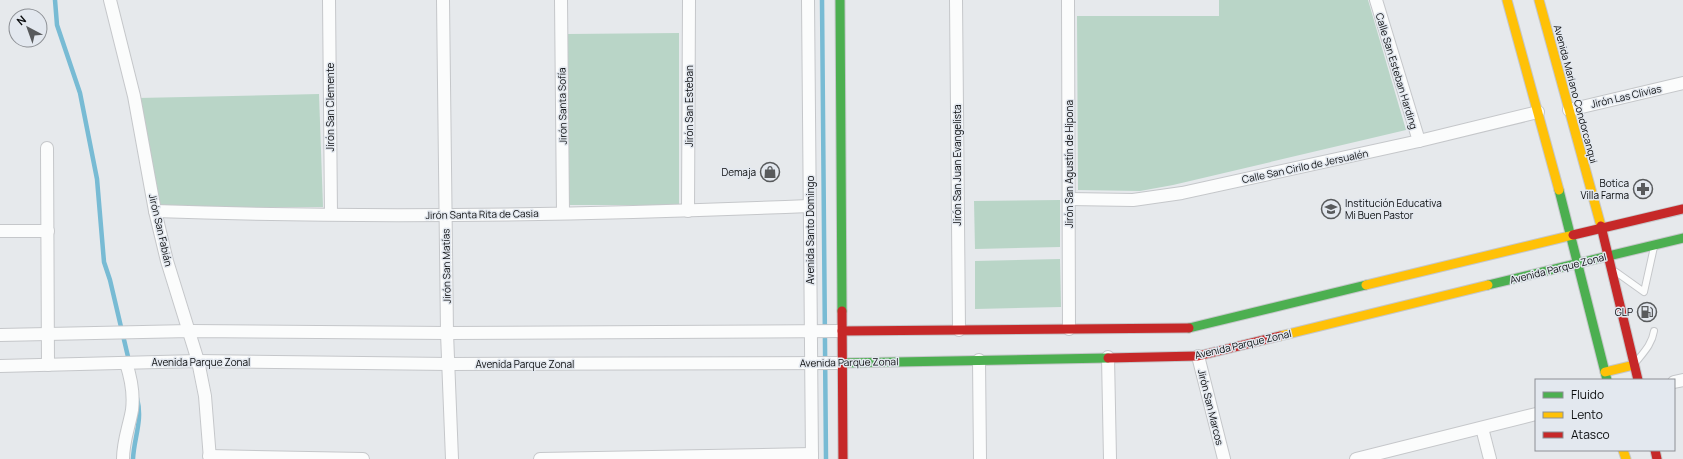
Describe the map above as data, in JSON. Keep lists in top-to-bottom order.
{
  "streets": {
    "main road": ["Avenida Mariano Condorcanqui", "Avenida Parque Zonal"],
    "street": [
      "Calle San Esteban Harding",
      "Jirón Las Clivias",
      "Jirón Santa Sofía",
      "Jirón San Esteban",
      "Jirón San Clemente",
      "Jirón San Agustín de Hipona",
      "Jirón San Juan Evangelista",
      "Calle San Cirilo de Jersualén",
      "Jirón Santa Rita de Casia",
      "Jirón San Fabián",
      "Avenida Santo Domingo",
      "Jirón San Matías",
      "Jirón San Marcos"
    ]
  },
  "crossings": [
    ["Calle San Esteban Harding", "Calle San Cirilo de Jersualén"],
    ["Avenida Mariano Condorcanqui", "Jirón Las Clivias"],
    ["Avenida Mariano Condorcanqui", "Avenida Parque Zonal"],
    ["Jirón Santa Sofía", "Jirón Santa Rita de Casia"],
    ["Jirón San Esteban", "Jirón Santa Rita de Casia"],
    ["Jirón San Clemente", "Jirón Santa Rita de Casia"],
    ["Jirón San Agustín de Hipona", "Calle San Cirilo de Jersualén"],
    ["Jirón Santa Rita de Casia", "Jirón San Fabián"],
    ["Jirón Santa Rita de Casia", "Avenida Santo Domingo"],
    ["Jirón Santa Rita de Casia", "Jirón San Matías"],
    ["Jirón San Fabián", "Avenida Parque Zonal"],
    ["Avenida Santo Domingo", "Avenida Parque Zonal"],
    ["Jirón San Matías", "Avenida Parque Zonal"],
    ["Avenida Parque Zonal", "Jirón San Marcos"]
  ],
  "places": {
    "shop": ["Demaja"],
    "pharmacy": ["Botica Villa Farma"],
    "school or university": ["Institución Educativa Mi Buen Pastor"],
    "fuel station": ["GLP"]
  },
  "legend": ["Fluido", "Lento", "Atasco"],
  "north": "top left"
}
